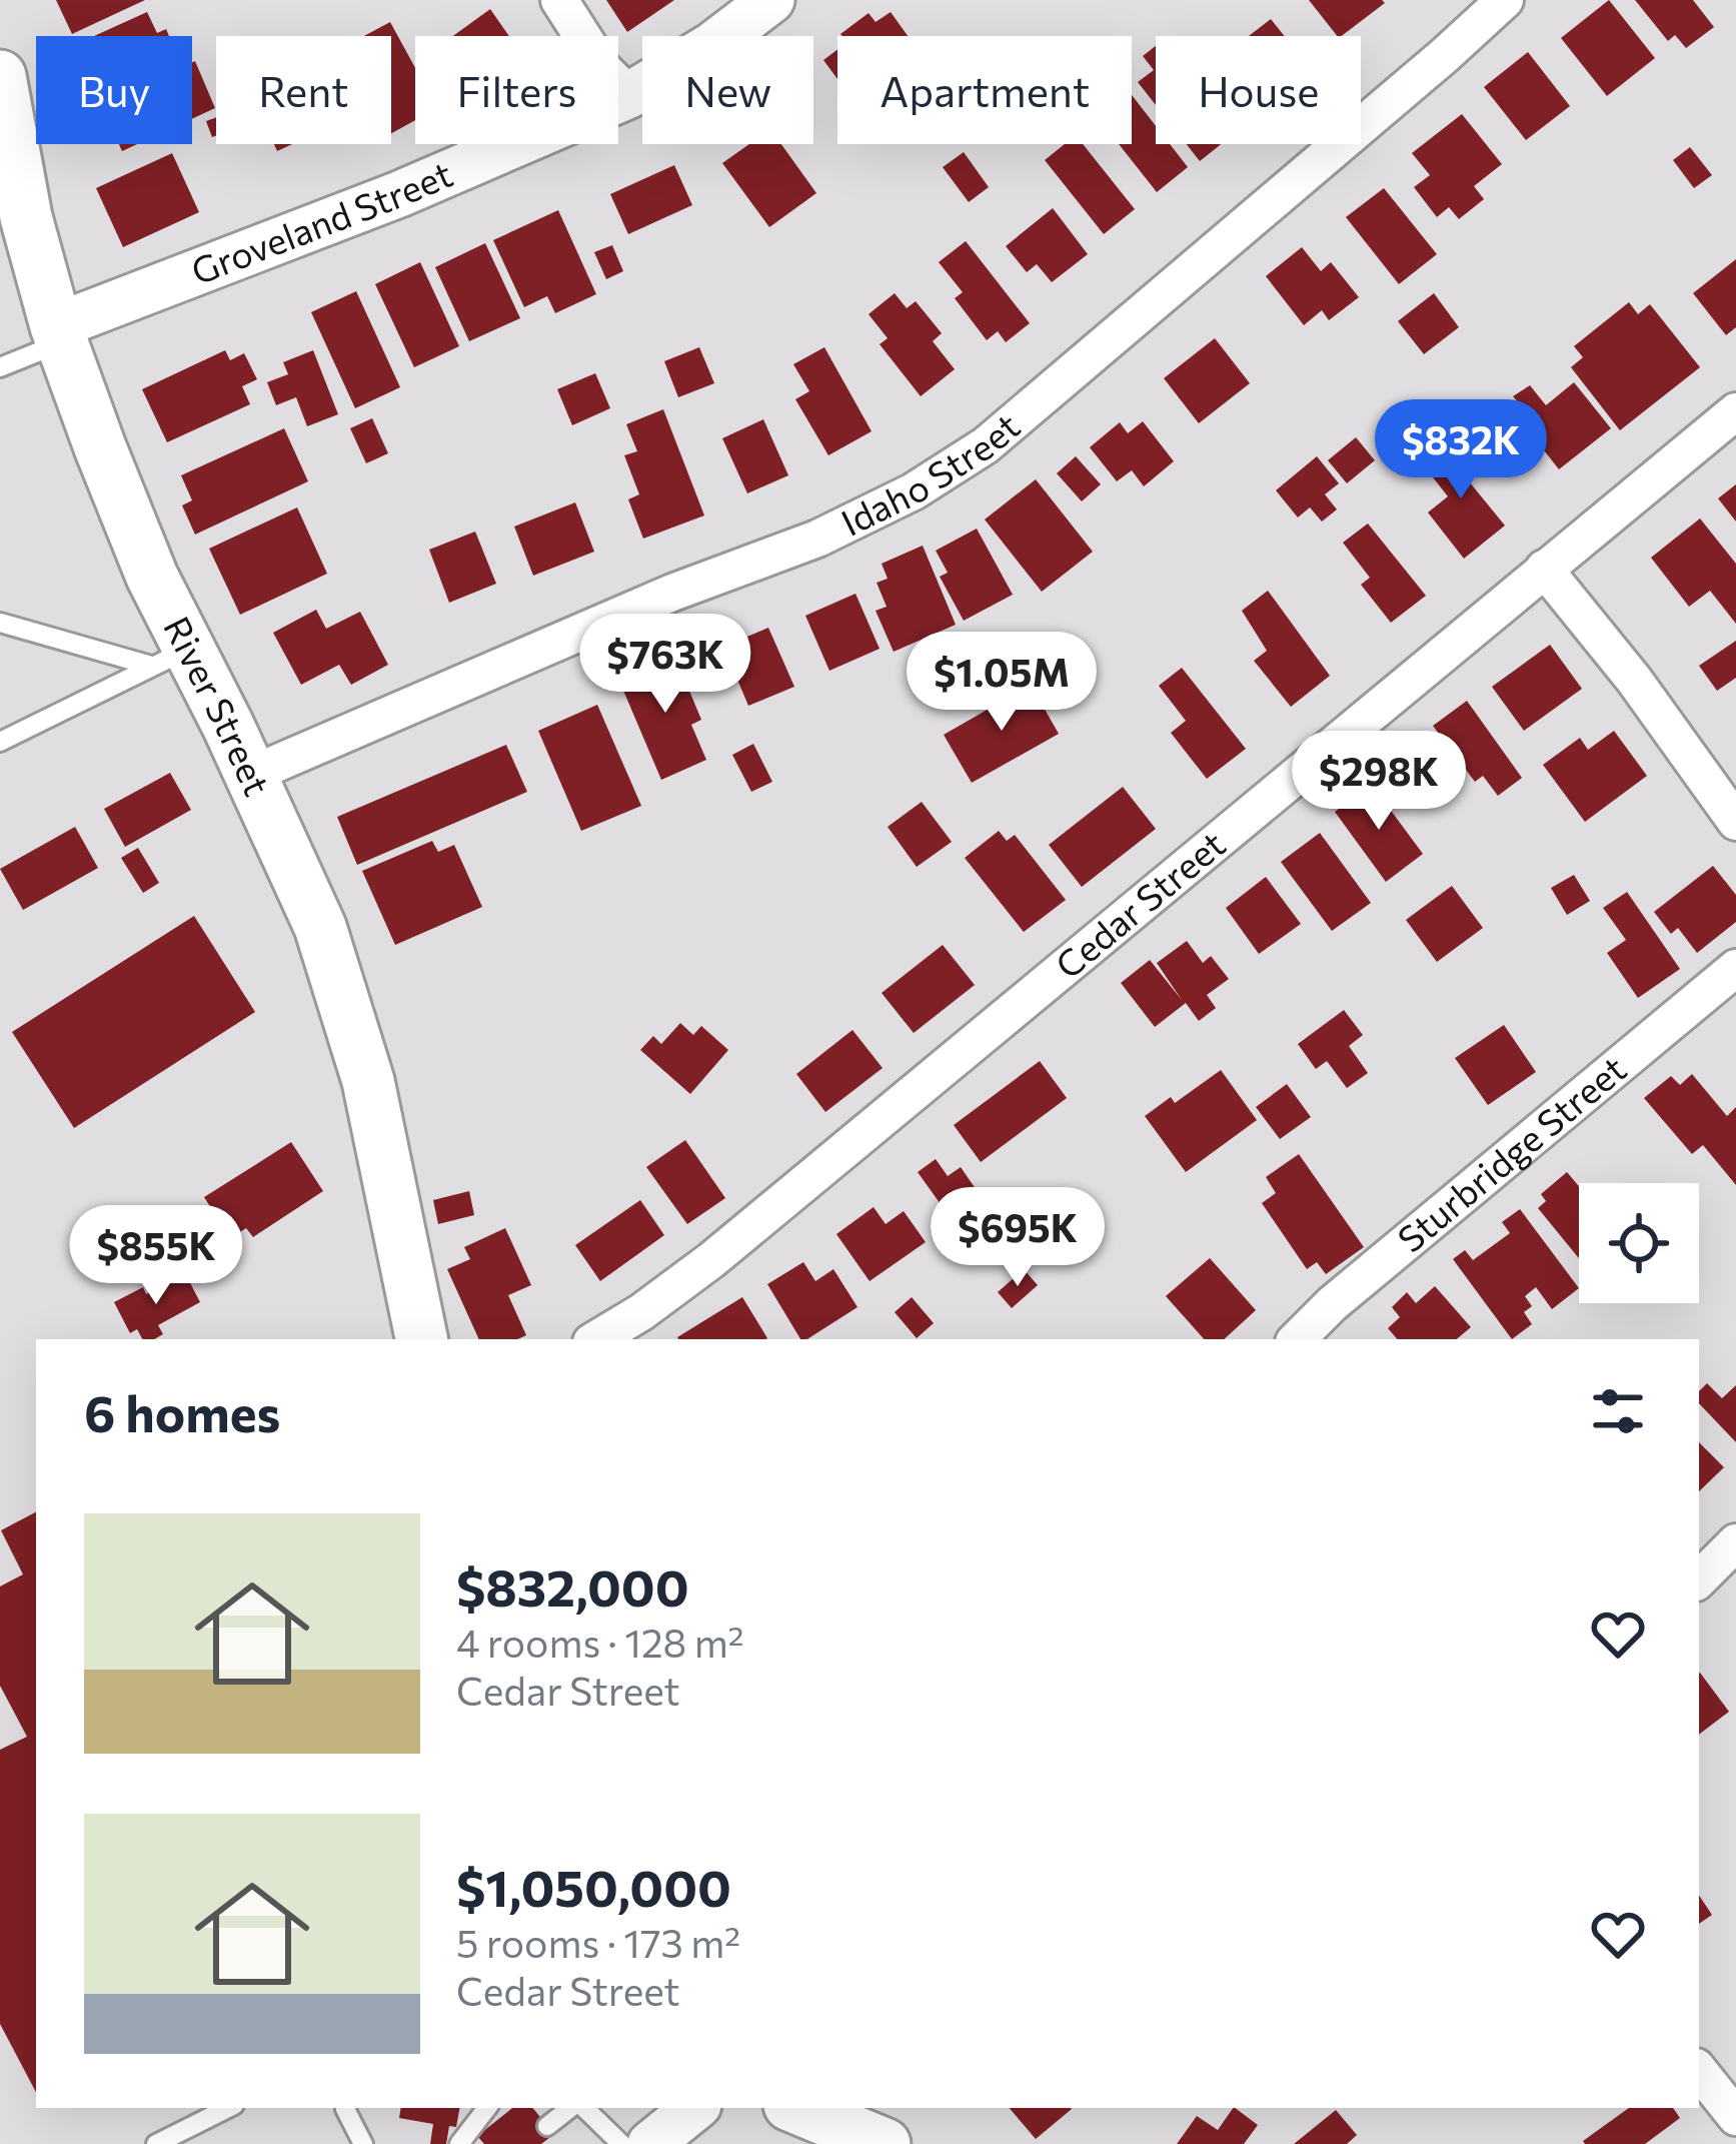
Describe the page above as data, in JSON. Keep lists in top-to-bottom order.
{
  "streets": {
    "main road": ["River Street"],
    "street": [
      "Groveland Street",
      "Idaho Street",
      "Cedar Street",
      "Sturbridge Street"
    ]
  },
  "crossings": [
    ["Groveland Street", "River Street"],
    ["Idaho Street", "River Street"]
  ],
  "page": {
    "chip": [
      "Buy",
      "Rent",
      "Filters",
      "New",
      "Apartment",
      "House"
    ],
    "price": [
      "$832K",
      "$763K",
      "$1.05M",
      "$298K",
      "$695K",
      "$855K"
    ],
    "heading": "6 homes",
    "list": [
      {
        "name": "$832,000",
        "note": "4 rooms · 128 m² · Cedar Street"
      },
      {
        "name": "$1,050,000",
        "note": "5 rooms · 173 m² · Cedar Street"
      }
    ]
  }
}
